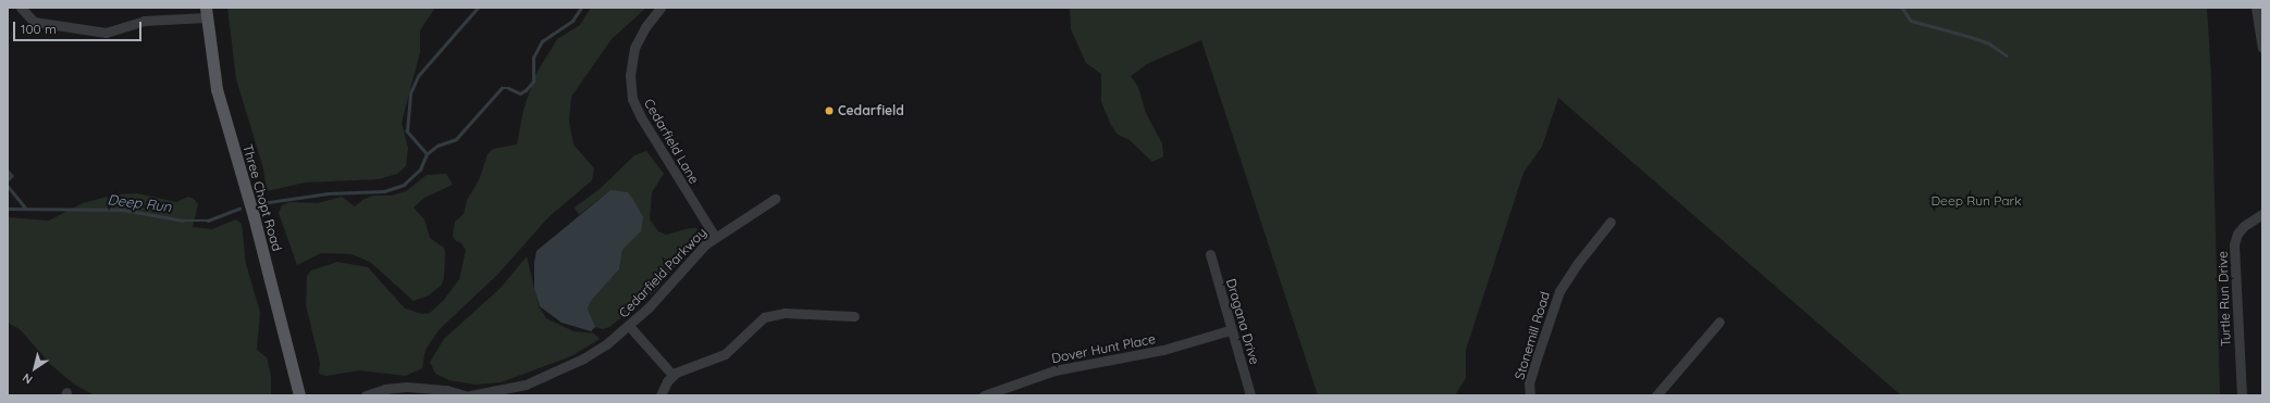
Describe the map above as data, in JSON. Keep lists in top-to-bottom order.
{
  "streets": {
    "main road": ["Three Chopt Road"],
    "street": [
      "Cedarfield Lane",
      "Cedarfield Parkway",
      "Turtle Run Drive",
      "Dragana Drive",
      "Stonemill Road",
      "Dover Hunt Place"
    ]
  },
  "crossings": [
    ["Cedarfield Lane", "Cedarfield Parkway"],
    ["Dragana Drive", "Dover Hunt Place"]
  ],
  "water": ["Deep Run"],
  "parks": ["Deep Run Park"],
  "places": ["Cedarfield"],
  "scale_bar": "100 m",
  "north": "bottom left"
}
